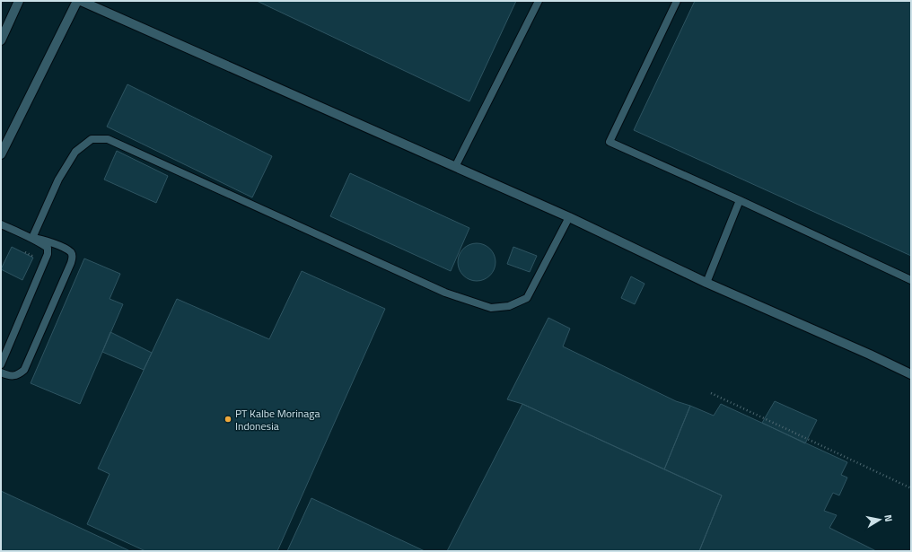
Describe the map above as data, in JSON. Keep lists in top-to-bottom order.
{
  "places": ["PT Kalbe Morinaga Indonesia"],
  "north": "right"
}
